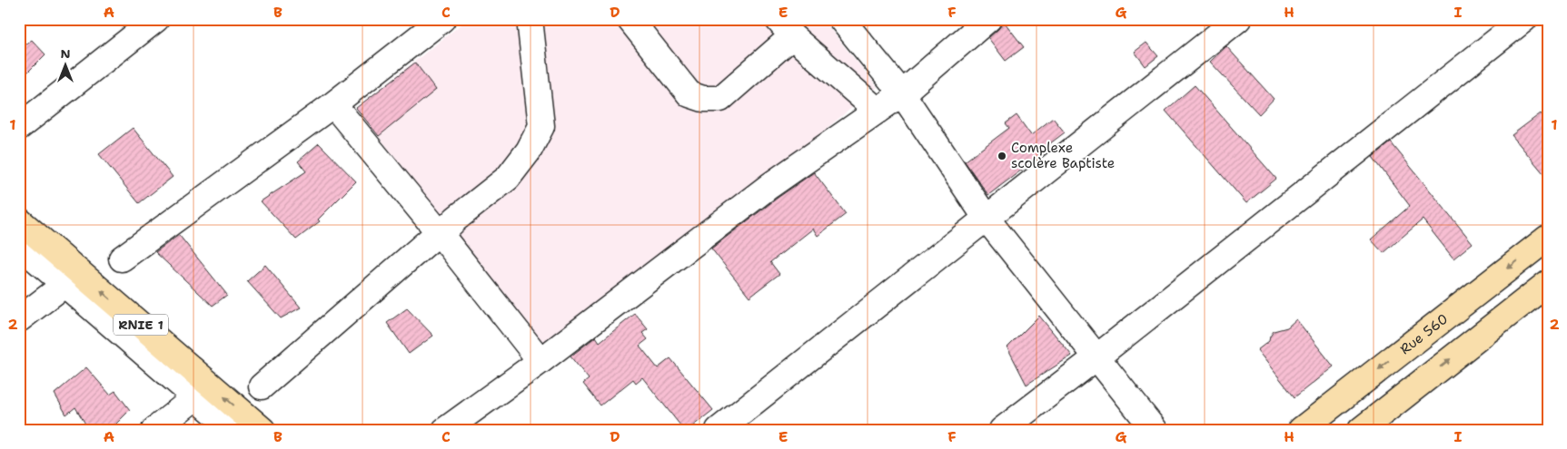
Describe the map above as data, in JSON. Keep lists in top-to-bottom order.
{
  "streets": {
    "main road": ["RNIE 1", "Rue 560"]
  },
  "places": ["Complexe scolère Baptiste"],
  "north": "top",
  "grid": {
    "columns": [
      "A",
      "B",
      "C",
      "D",
      "E",
      "F",
      "G",
      "H",
      "I"
    ],
    "rows": ["1", "2"]
  }
}
